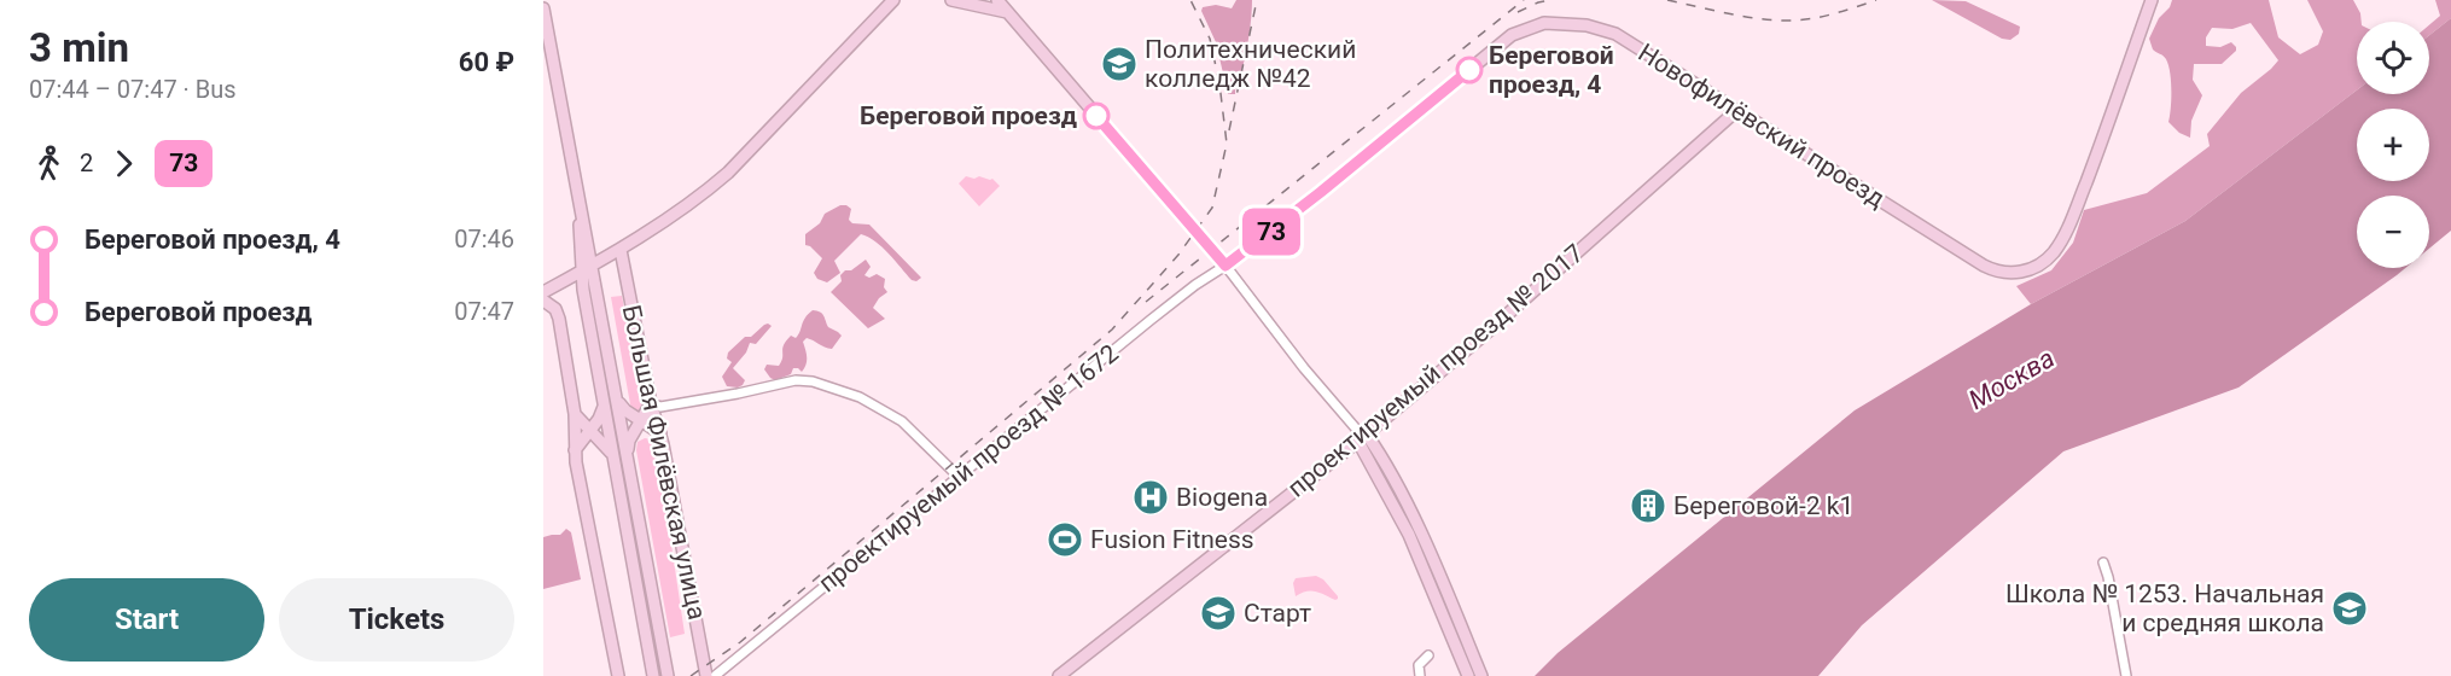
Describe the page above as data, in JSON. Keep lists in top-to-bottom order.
{
  "streets": {
    "street": [
      "Новофилёвский проезд",
      "проектируемый проезд № 2017",
      "Большая Филёвская улица",
      "проектируемый проезд № 1672"
    ]
  },
  "crossings": [
    ["Новофилёвский проезд", "проектируемый проезд № 2017"],
    ["Новофилёвский проезд", "проектируемый проезд № 1672"]
  ],
  "water": ["Москва"],
  "places": {
    "school or university": ["Политехнический колледж №42", "Школа № 1253. Начальная и средняя школа", "Старт"],
    "other": ["Береговой проезд, 4", "Береговой проезд"],
    "hospital": ["Biogena"],
    "building": ["Береговой-2 k1"],
    "sports": ["Fusion Fitness"]
  },
  "lines": ["bus line 73"],
  "page": {
    "heading": ["3 min", "07:44 – 07:47 · Bus", "60 ₽"],
    "on_map": "73",
    "map_buttons": ["+", "−"],
    "legs": ["2", "73"],
    "list": [
      {
        "name": "Береговой проезд, 4",
        "value": "07:46"
      },
      {
        "name": "Береговой проезд",
        "value": "07:47"
      }
    ],
    "buttons": ["Start", "Tickets"]
  }
}
